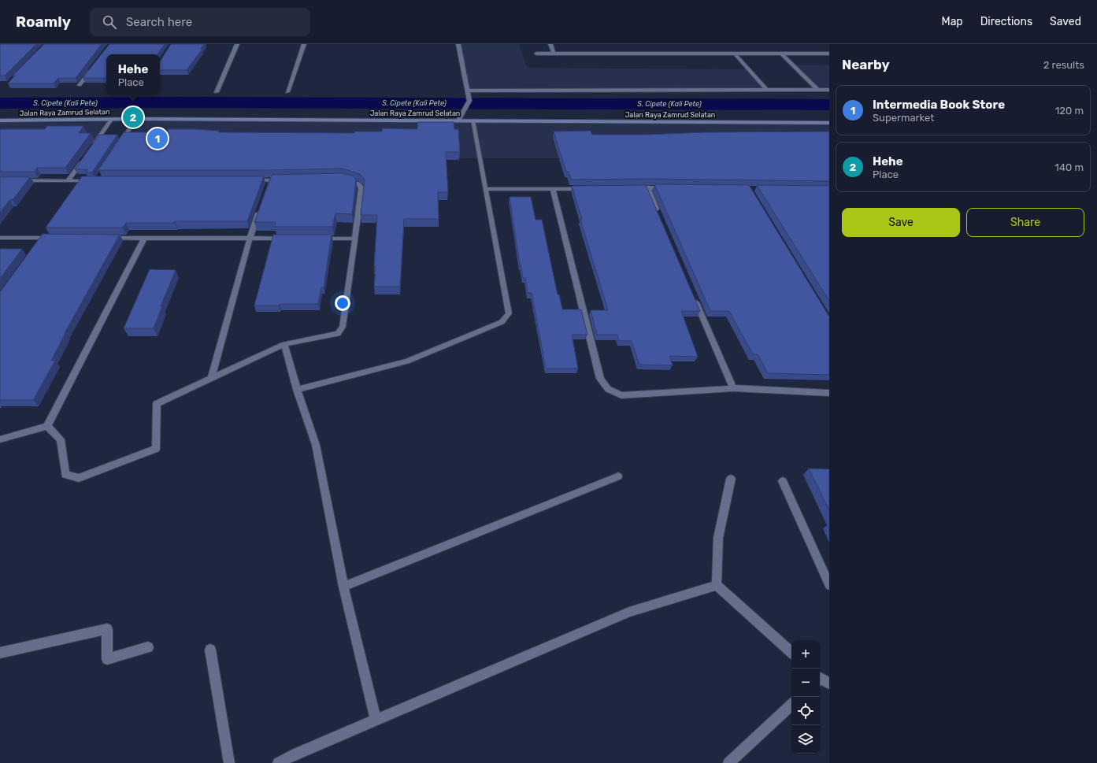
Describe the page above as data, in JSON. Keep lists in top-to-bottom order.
{
  "streets": {
    "street": ["Jalan Raya Zamrud Selatan"]
  },
  "water": ["S. Cipete (Kali Pete)"],
  "page": {
    "header": "Roamly",
    "search": "Search here",
    "nav": ["Map", "Directions", "Saved"],
    "heading": ["Nearby", "2 results"],
    "popup": ["Hehe", "Place"],
    "list": [
      {
        "mark": "1",
        "name": "Intermedia Book Store",
        "note": "Supermarket",
        "value": "120 m"
      },
      {
        "mark": "2",
        "name": "Hehe",
        "note": "Place",
        "value": "140 m"
      }
    ],
    "pins": ["2", "1"],
    "buttons": ["Save", "Share"],
    "map_buttons": ["+", "−"]
  }
}
